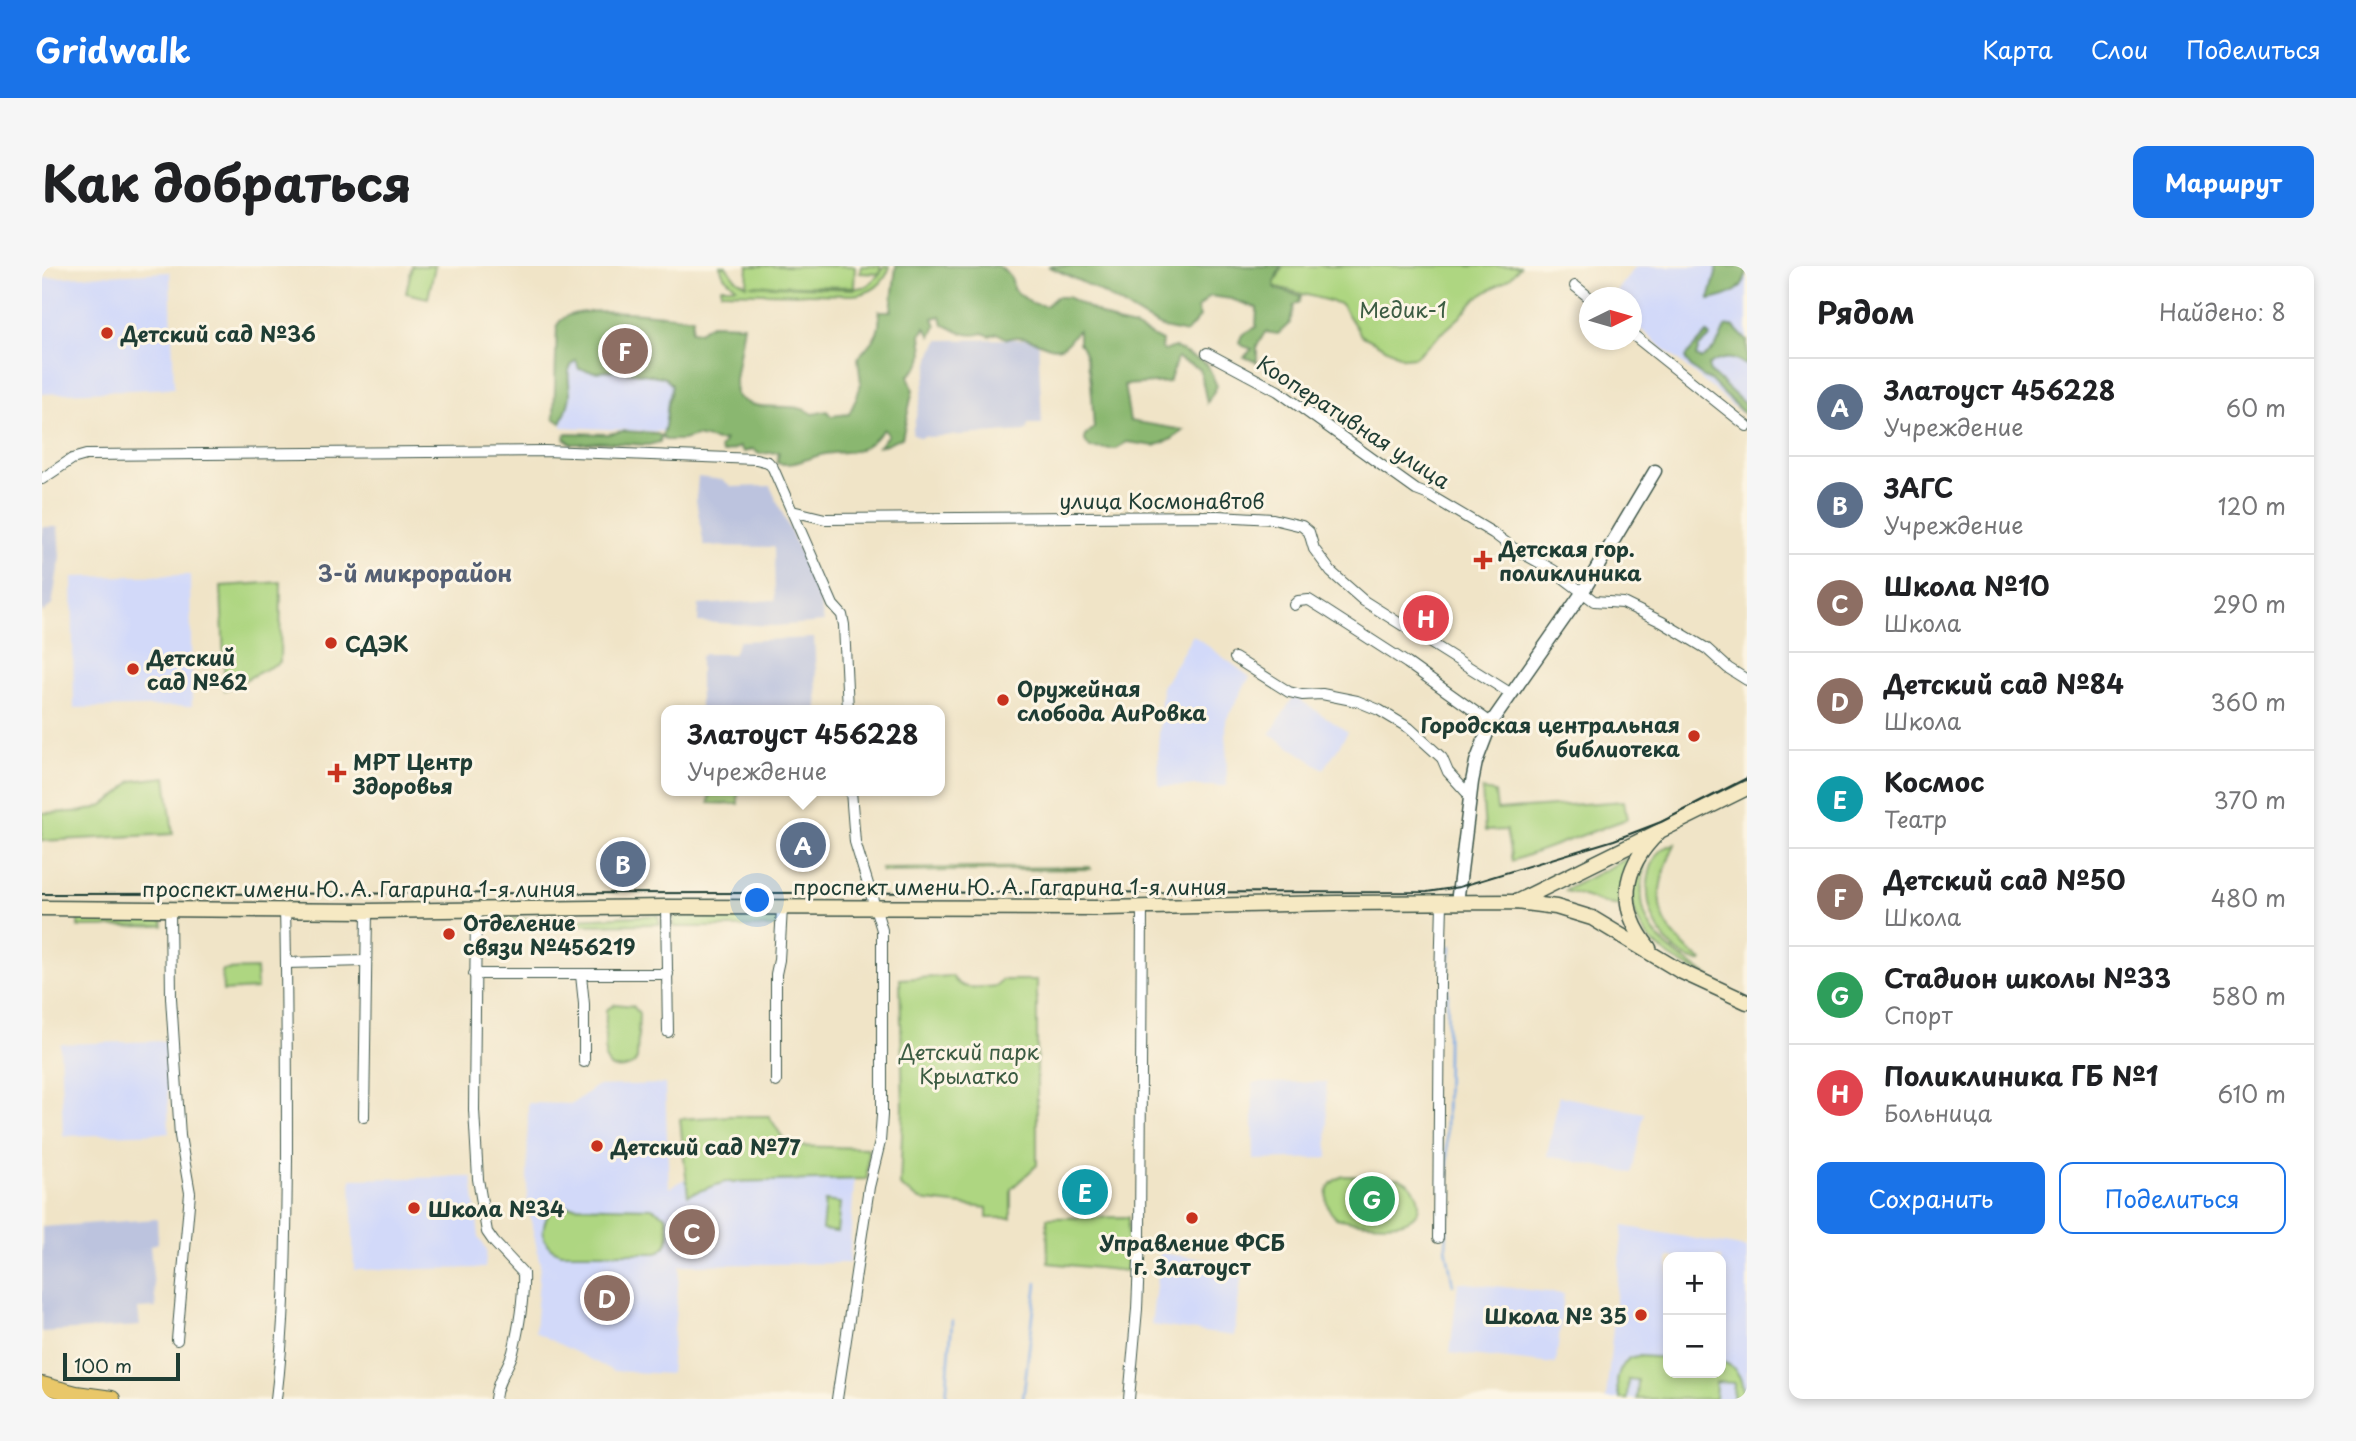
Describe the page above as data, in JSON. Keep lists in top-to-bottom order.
{
  "streets": {
    "main road": ["проспект имени Ю. А. Гагарина 1-я линия"],
    "street": ["Кооперативная улица", "улица Космонавтов"]
  },
  "districts": ["3-й микрорайон"],
  "parks": ["Медик-1", "Детский парк Крылатко"],
  "places": {
    "other": [
      "Детский сад №36",
      "СДЭК",
      "Детский сад №62",
      "Оружейная слобода АиРовка",
      "Городская центральная библиотека",
      "Отделение связи №456219",
      "Детский сад №77",
      "Школа №34",
      "Управление ФСБ г. Златоуст",
      "Школа № 35"
    ],
    "health": ["Детская гор. поликлиника", "МРТ Центр Здоровья"]
  },
  "scale_bar": "100 m",
  "north": "right",
  "page": {
    "header": "Gridwalk",
    "nav": ["Карта", "Слои", "Поделиться"],
    "title": "Как добраться",
    "buttons": [
      "Маршрут",
      ["Сохранить", "Поделиться"]
    ],
    "heading": ["Рядом", "Найдено: 8"],
    "pins": [
      "F",
      "H",
      "A",
      "B",
      "E",
      "G",
      "C",
      "D"
    ],
    "list": [
      {
        "mark": "A",
        "name": "Златоуст 456228",
        "note": "Учреждение",
        "value": "60 m"
      },
      {
        "mark": "B",
        "name": "ЗАГС",
        "note": "Учреждение",
        "value": "120 m"
      },
      {
        "mark": "C",
        "name": "Школа №10",
        "note": "Школа",
        "value": "290 m"
      },
      {
        "mark": "D",
        "name": "Детский сад №84",
        "note": "Школа",
        "value": "360 m"
      },
      {
        "mark": "E",
        "name": "Космос",
        "note": "Театр",
        "value": "370 m"
      },
      {
        "mark": "F",
        "name": "Детский сад №50",
        "note": "Школа",
        "value": "480 m"
      },
      {
        "mark": "G",
        "name": "Стадион школы №33",
        "note": "Спорт",
        "value": "580 m"
      },
      {
        "mark": "H",
        "name": "Поликлиника ГБ №1",
        "note": "Больница",
        "value": "610 m"
      }
    ],
    "popup": ["Златоуст 456228", "Учреждение"],
    "map_buttons": ["+", "−"],
    "scale": "100 m"
  }
}
